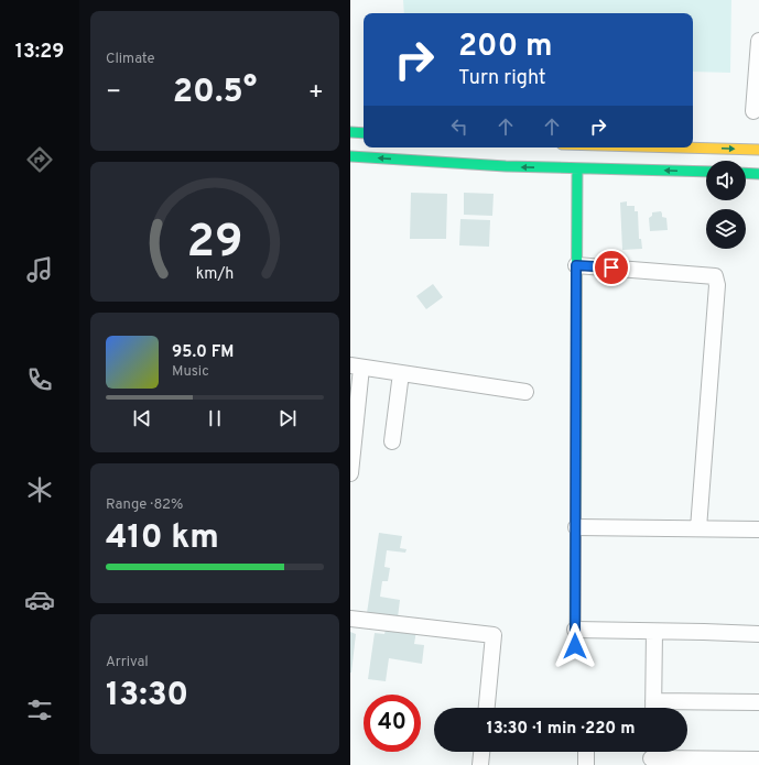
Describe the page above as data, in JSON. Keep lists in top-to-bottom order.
{
  "page": {
    "tabs": "13:29",
    "tile": [
      "Climate",
      ["Range · 82%", "410 km"],
      ["Arrival", "13:30"]
    ],
    "turn": ["200 m", "Turn right"],
    "heat": ["−", "20.5°", "+"],
    "song": ["95.0 FM", "Music"],
    "limit": "40",
    "trip": "13:30 · 1 min · 220 m",
    "gauge": ["29", "km/h"]
  }
}
